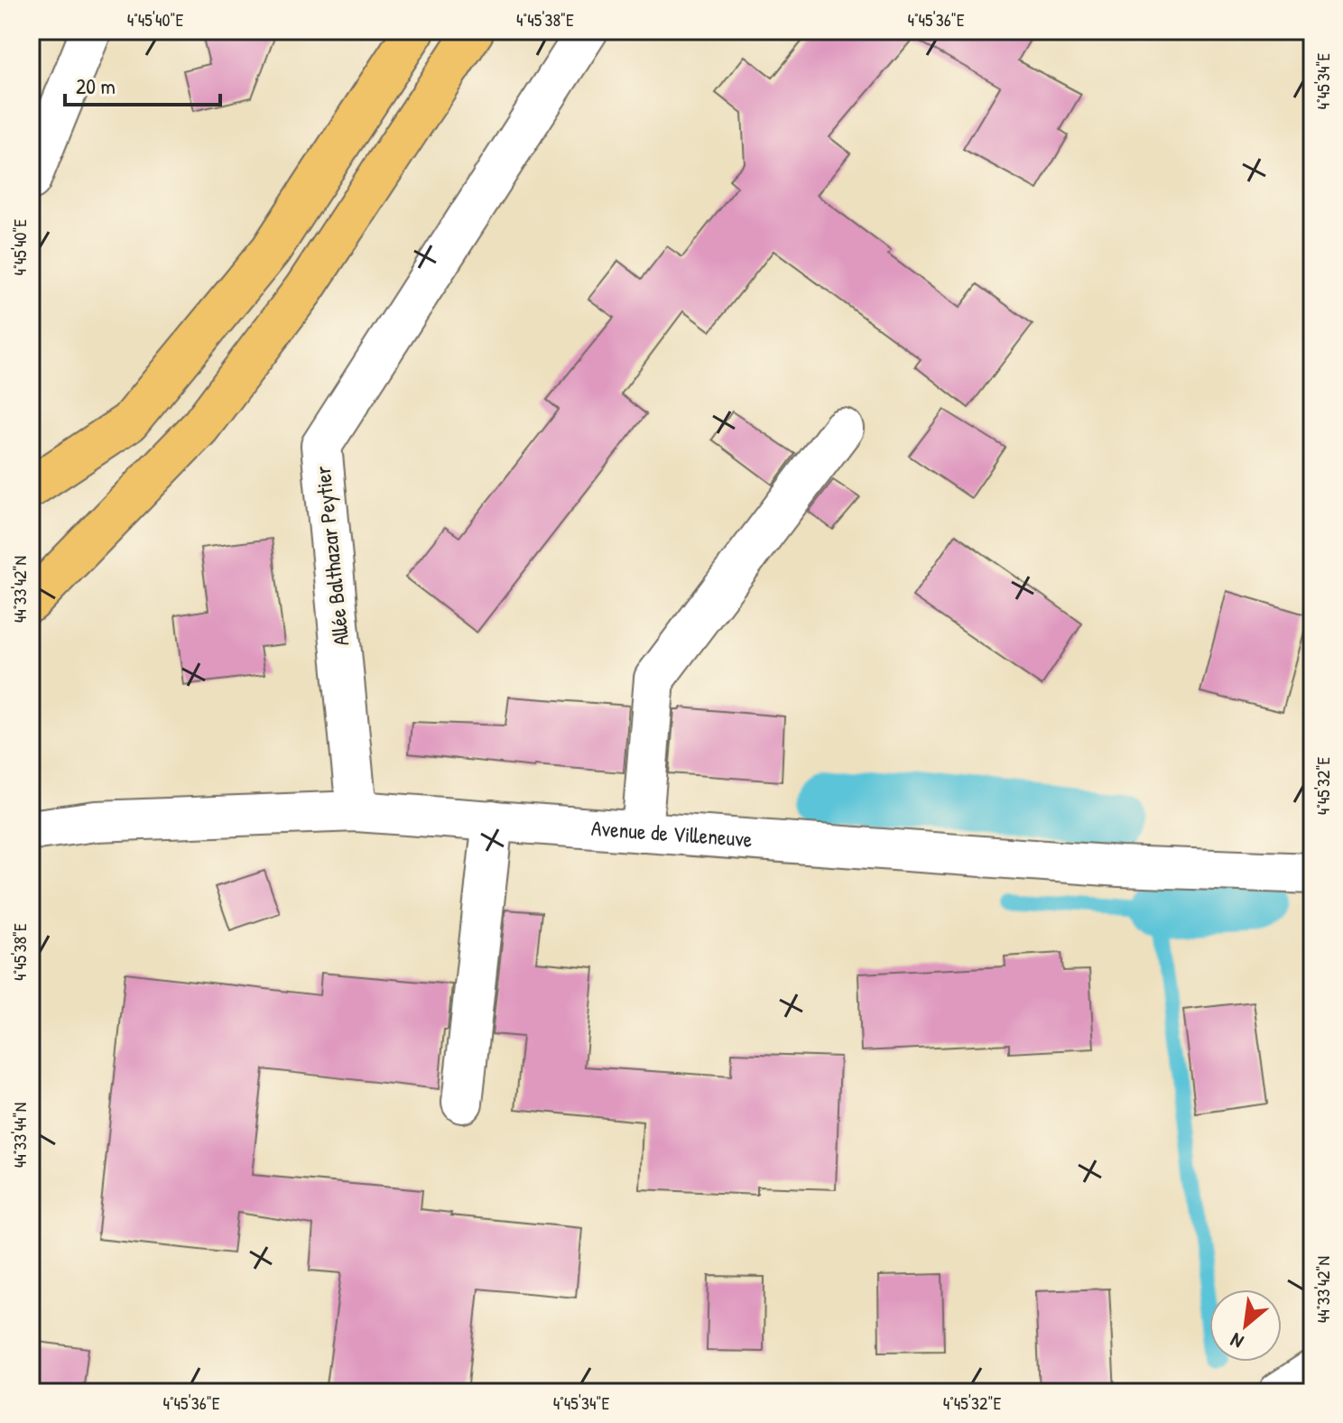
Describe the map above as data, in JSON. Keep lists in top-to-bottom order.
{
  "streets": {
    "street": ["Allée Balthazar Peytier", "Avenue de Villeneuve"]
  },
  "crossings": [
    ["Allée Balthazar Peytier", "Avenue de Villeneuve"]
  ],
  "scale_bar": "20 m",
  "north": "bottom left",
  "coordinates": [
    "4°45'40\"E",
    "4°45'38\"E",
    "4°45'36\"E",
    "4°45'34\"E",
    "44°33'42\"N",
    "4°45'32\"E",
    "44°33'44\"N"
  ]
}
